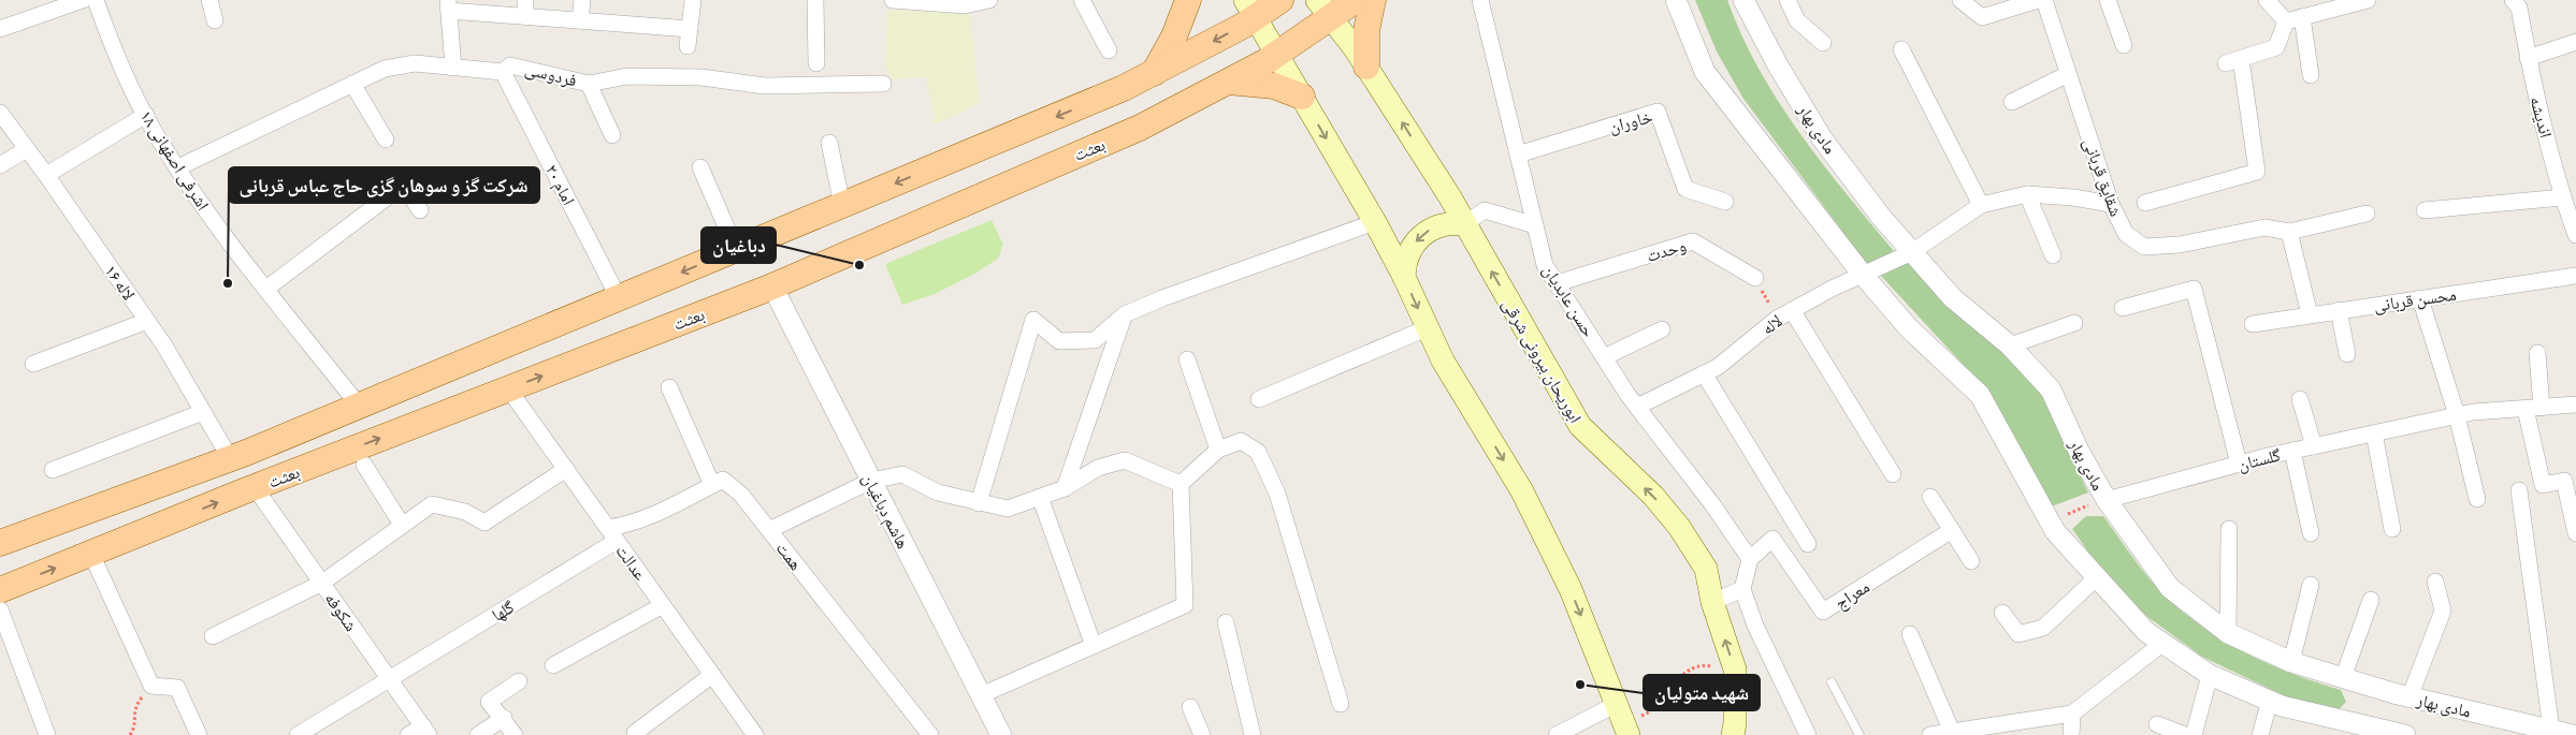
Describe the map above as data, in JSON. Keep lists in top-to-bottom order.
{
  "streets": {
    "main road": ["بعثت", "ابوریحان بیرونی شرقی"],
    "street": [
      "فردوسی",
      "اندیشه",
      "خاوران",
      "مادی بهار",
      "اشرفی اصفهانی ۱۸",
      "شقایق قربانی",
      "امام ۲۰",
      "وحدت",
      "لاله ۱۶",
      "محسن قربانی",
      "حسن عابدیان",
      "لاله",
      "گلستان",
      "هاشم دباغیان",
      "همت",
      "عدالت",
      "معراج",
      "گلها",
      "شکوفه"
    ]
  },
  "crossings": [
    ["فردوسی", "اشرفی اصفهانی ۱۸"],
    ["فردوسی", "امام ۲۰"],
    ["خاوران", "حسن عابدیان"],
    ["مادی بهار", "لاله"],
    ["مادی بهار", "گلستان"],
    ["بعثت", "اشرفی اصفهانی ۱۸"],
    ["بعثت", "امام ۲۰"],
    ["بعثت", "لاله ۱۶"],
    ["بعثت", "ابوریحان بیرونی شرقی"],
    ["بعثت", "هاشم دباغیان"],
    ["بعثت", "عدالت"],
    ["بعثت", "شکوفه"],
    ["شقایق قربانی", "لاله"],
    ["وحدت", "حسن عابدیان"],
    ["حسن عابدیان", "لاله"],
    ["حسن عابدیان", "معراج"],
    ["عدالت", "گلها"],
    ["گلها", "شکوفه"]
  ],
  "places": ["دباغیان", "شرکت گز و سوهان گزی حاج عباس قربانی", "شهید متولیان"]
}
